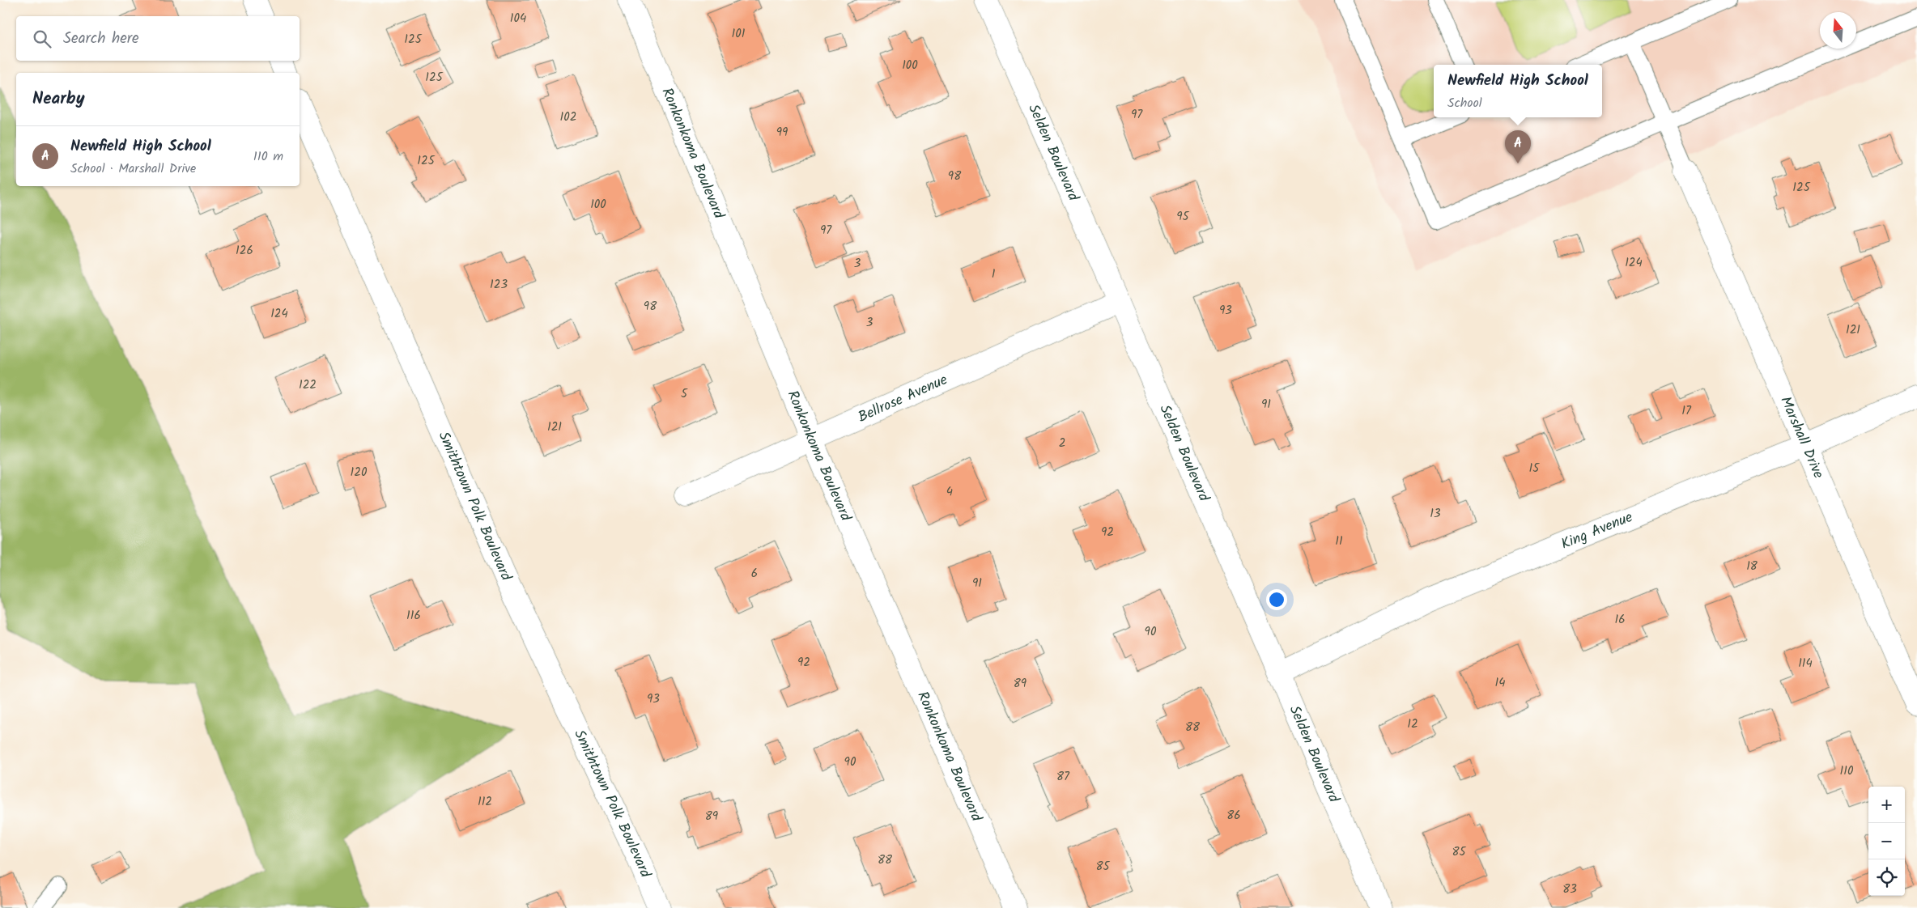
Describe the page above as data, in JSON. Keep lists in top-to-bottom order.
{
  "streets": {
    "street": [
      "Ronkonkoma Boulevard",
      "Selden Boulevard",
      "Bellrose Avenue",
      "Marshall Drive",
      "Smithtown Polk Boulevard",
      "King Avenue"
    ]
  },
  "crossings": [
    ["Ronkonkoma Boulevard", "Bellrose Avenue"],
    ["Selden Boulevard", "Bellrose Avenue"],
    ["Selden Boulevard", "King Avenue"],
    ["Marshall Drive", "King Avenue"]
  ],
  "house_numbers": [
    "104",
    "101",
    "125",
    "100",
    "125",
    "97",
    "102",
    "99",
    "125",
    "98",
    "125",
    "100",
    "95",
    "97",
    "126",
    "124",
    "3",
    "1",
    "123",
    "98",
    "93",
    "124",
    "3",
    "121",
    "122",
    "5",
    "91",
    "17",
    "121",
    "2",
    "15",
    "120",
    "4",
    "13",
    "92",
    "11",
    "18",
    "6",
    "91",
    "116",
    "16",
    "90",
    "92",
    "114",
    "14",
    "89",
    "93",
    "12",
    "88",
    "90",
    "110",
    "87",
    "112",
    "86",
    "89",
    "85",
    "88",
    "85",
    "83"
  ],
  "north": "top",
  "page": {
    "search": "Search here",
    "popup": ["Newfield High School", "School"],
    "heading": "Nearby",
    "list": [
      {
        "mark": "A",
        "name": "Newfield High School",
        "note": "School · Marshall Drive",
        "value": "110 m"
      }
    ],
    "pins": "A",
    "map_buttons": ["+", "−"]
  }
}
